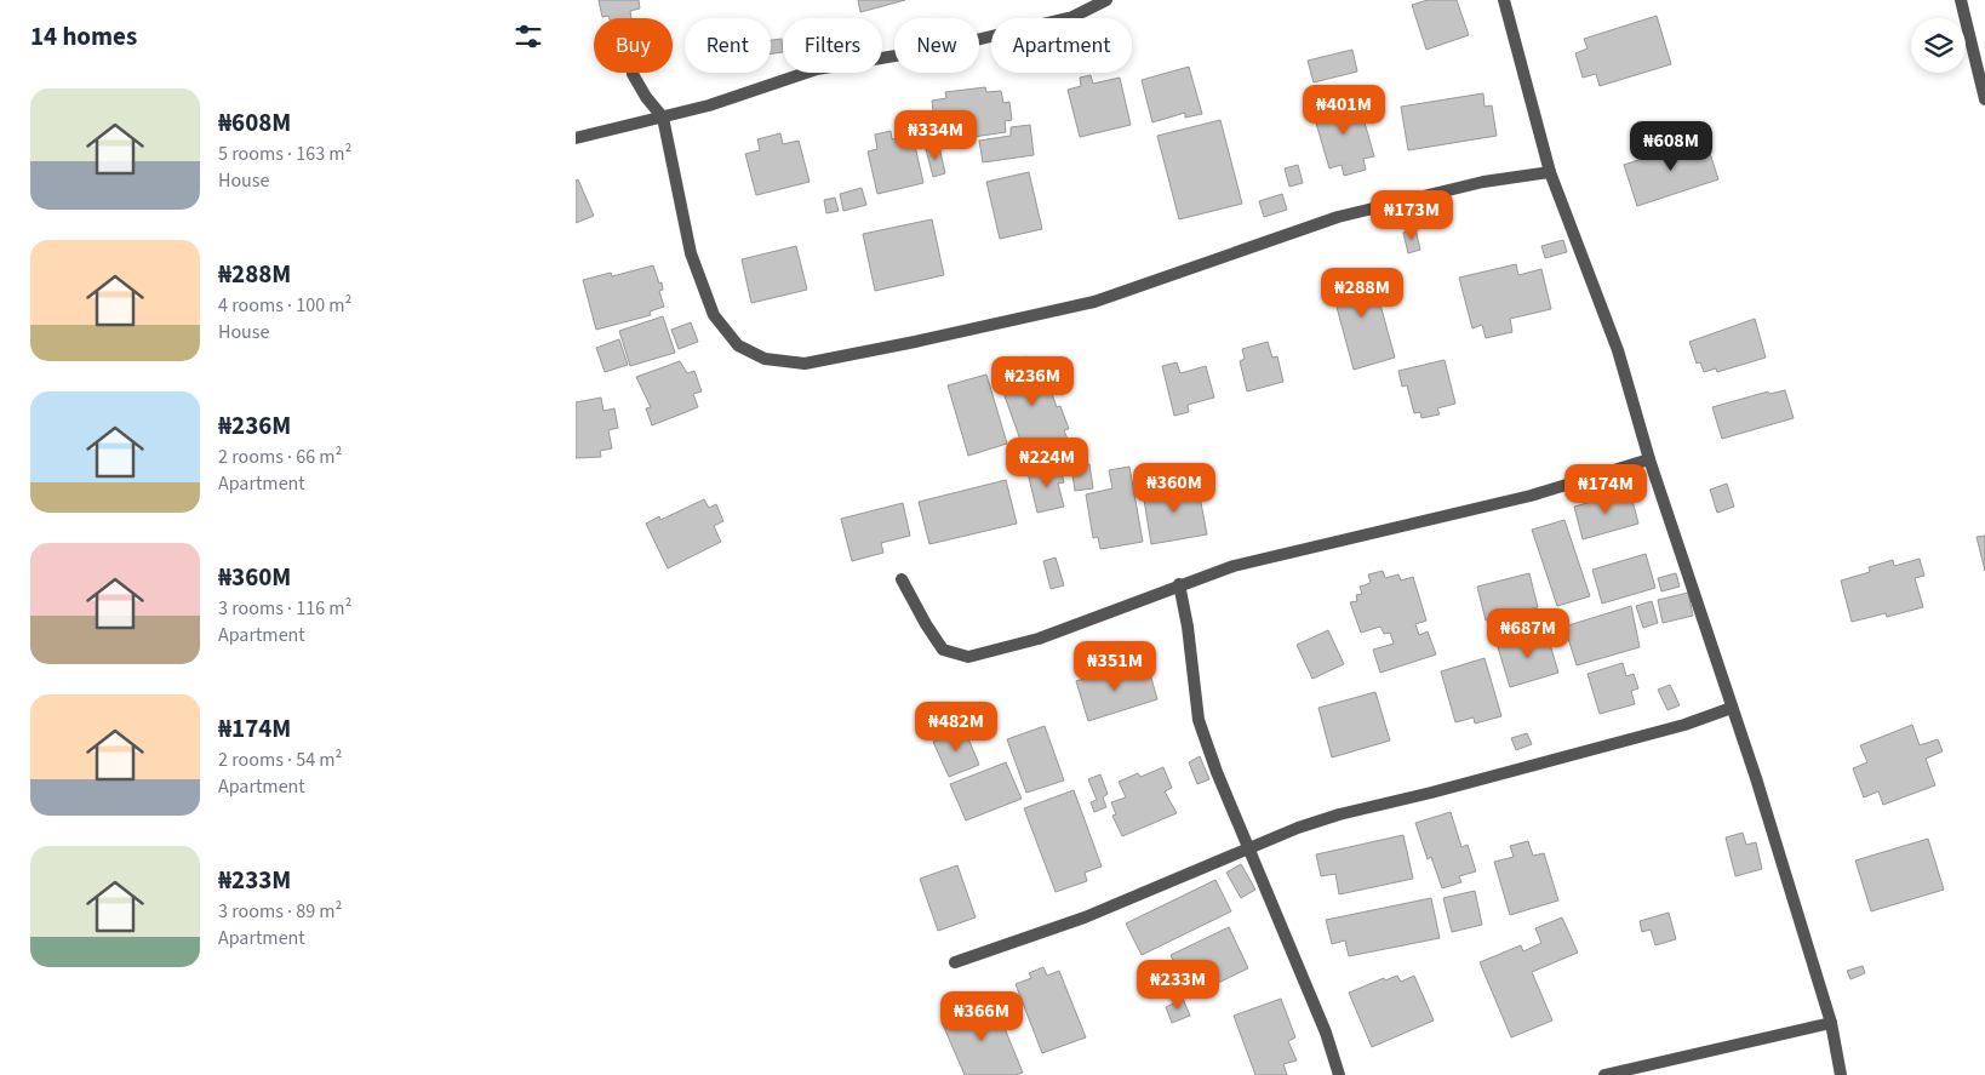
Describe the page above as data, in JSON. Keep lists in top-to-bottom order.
{
  "page": {
    "heading": "14 homes",
    "chip": [
      "Buy",
      "Rent",
      "Filters",
      "New",
      "Apartment"
    ],
    "list": [
      {
        "name": "₦608M",
        "note": "5 rooms · 163 m² · House"
      },
      {
        "name": "₦288M",
        "note": "4 rooms · 100 m² · House"
      },
      {
        "name": "₦236M",
        "note": "2 rooms · 66 m² · Apartment"
      },
      {
        "name": "₦360M",
        "note": "3 rooms · 116 m² · Apartment"
      },
      {
        "name": "₦174M",
        "note": "2 rooms · 54 m² · Apartment"
      },
      {
        "name": "₦233M",
        "note": "3 rooms · 89 m² · Apartment"
      }
    ],
    "price": [
      "₦401M",
      "₦334M",
      "₦608M",
      "₦173M",
      "₦288M",
      "₦236M",
      "₦224M",
      "₦360M",
      "₦174M",
      "₦687M",
      "₦351M",
      "₦482M",
      "₦233M",
      "₦366M"
    ]
  }
}
